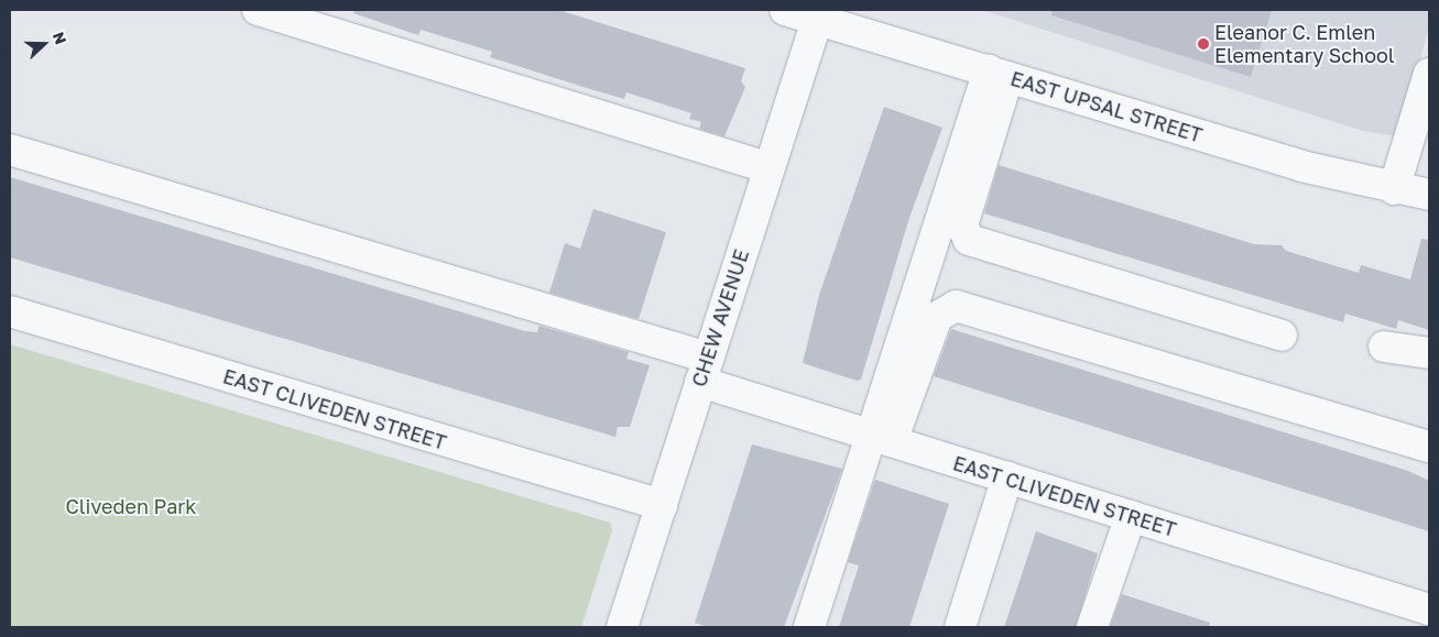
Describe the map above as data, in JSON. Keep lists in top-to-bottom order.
{
  "streets": {
    "street": ["EAST UPSAL STREET", "CHEW AVENUE", "EAST CLIVEDEN STREET"]
  },
  "crossings": [
    ["EAST UPSAL STREET", "CHEW AVENUE"],
    ["CHEW AVENUE", "EAST CLIVEDEN STREET"]
  ],
  "parks": ["Cliveden Park"],
  "places": ["Eleanor C. Emlen Elementary School"],
  "north": "right"
}
